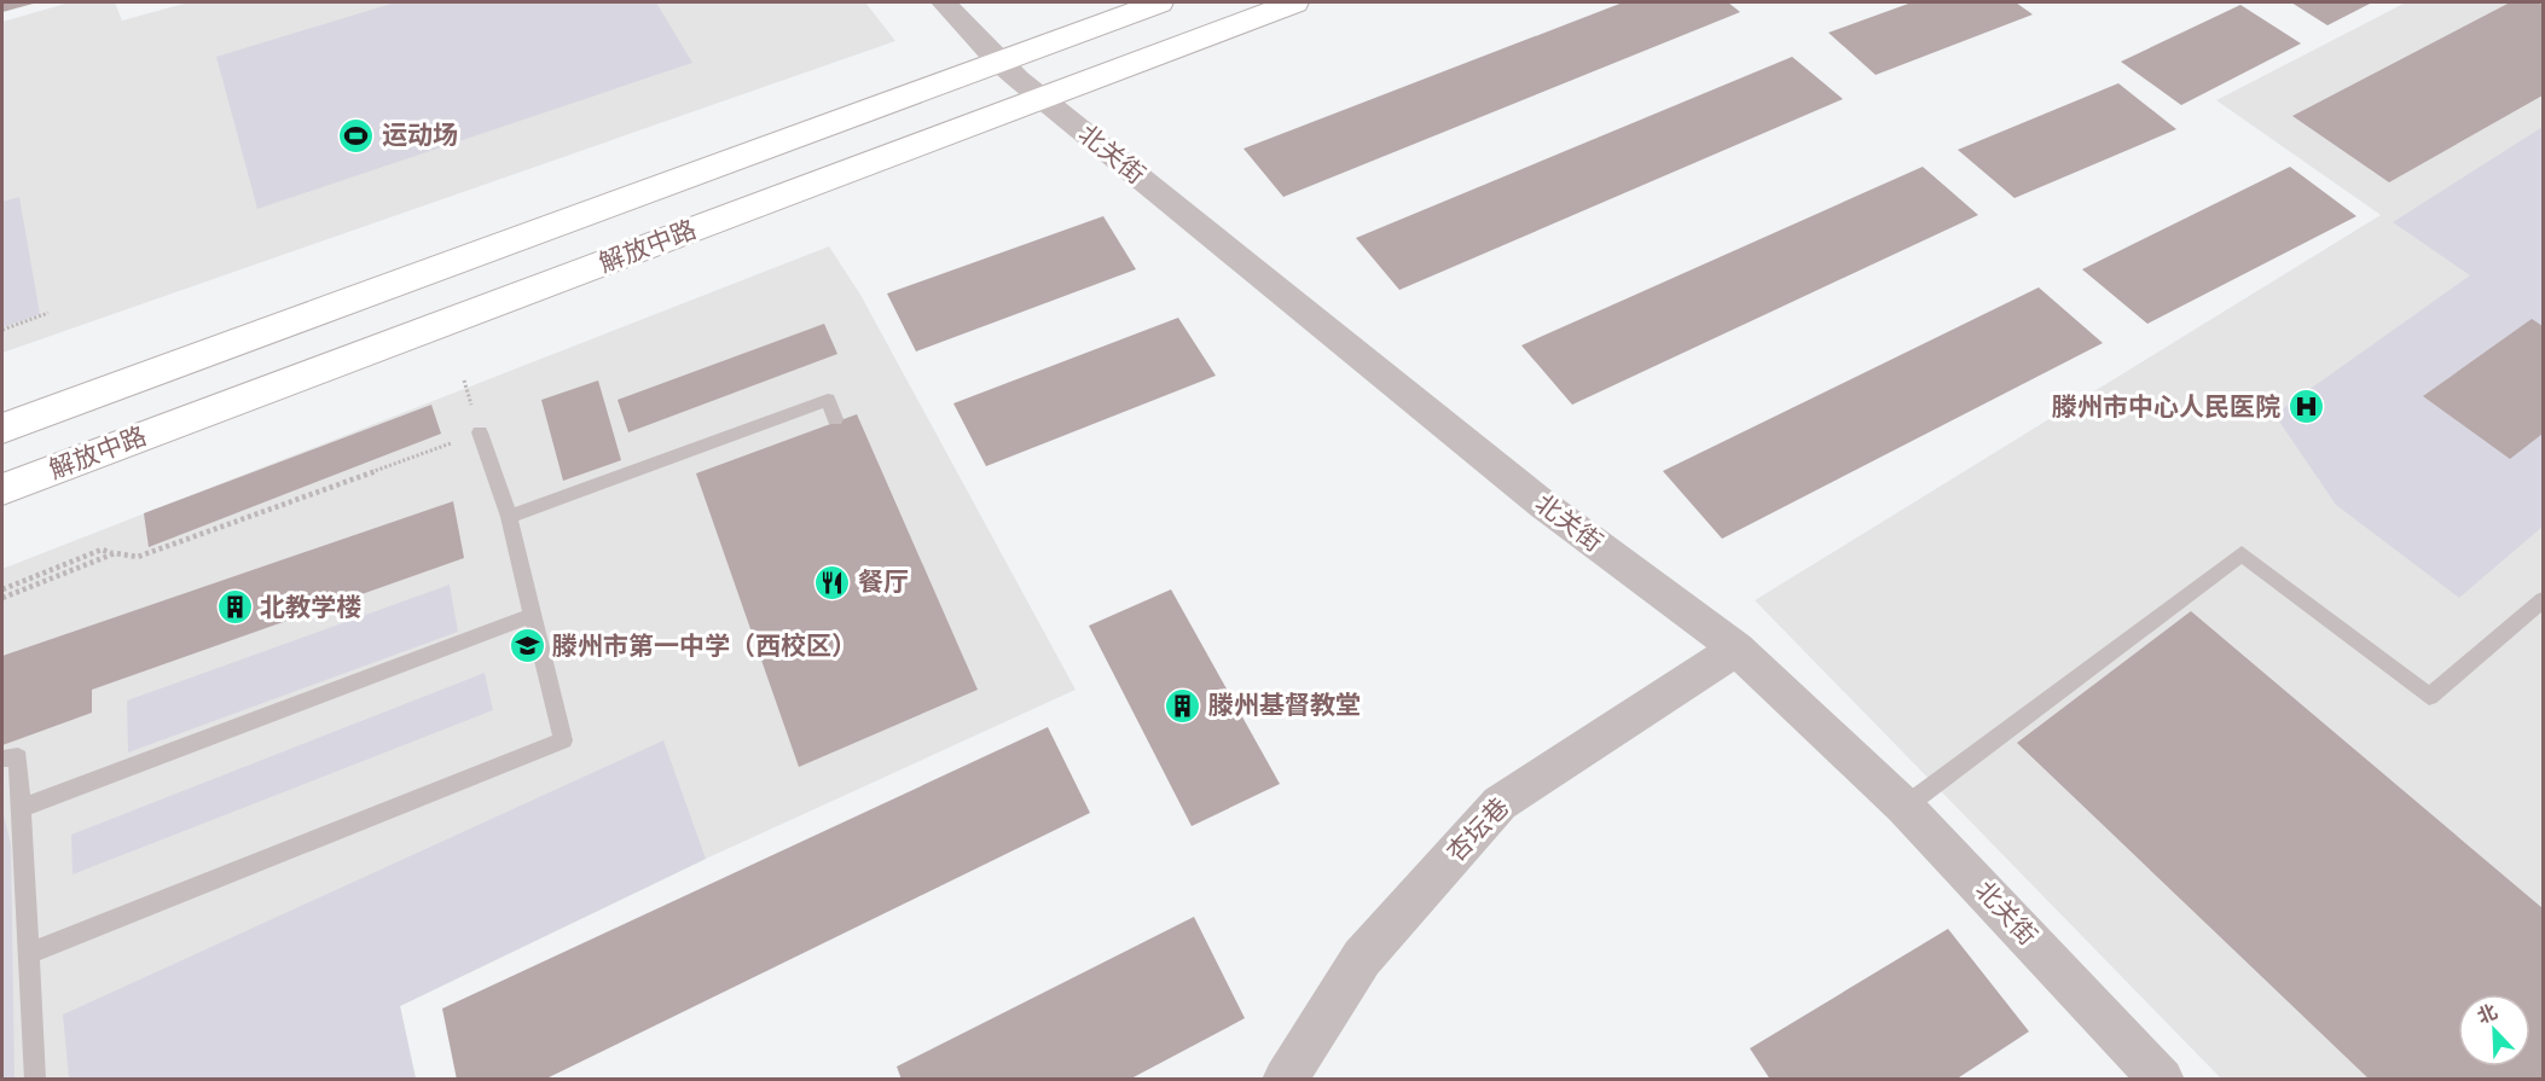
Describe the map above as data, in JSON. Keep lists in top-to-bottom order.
{
  "streets": {
    "main road": ["解放中路"],
    "street": ["北关街", "杏坛巷"]
  },
  "crossings": [
    ["北关街", "解放中路"],
    ["北关街", "杏坛巷"]
  ],
  "places": {
    "sports": ["运动场"],
    "hospital": ["滕州市中心人民医院"],
    "restaurant": ["餐厅"],
    "building": ["北教学楼", "滕州基督教堂"],
    "school or university": ["滕州市第一中学（西校区）"]
  },
  "north": "top left"
}
